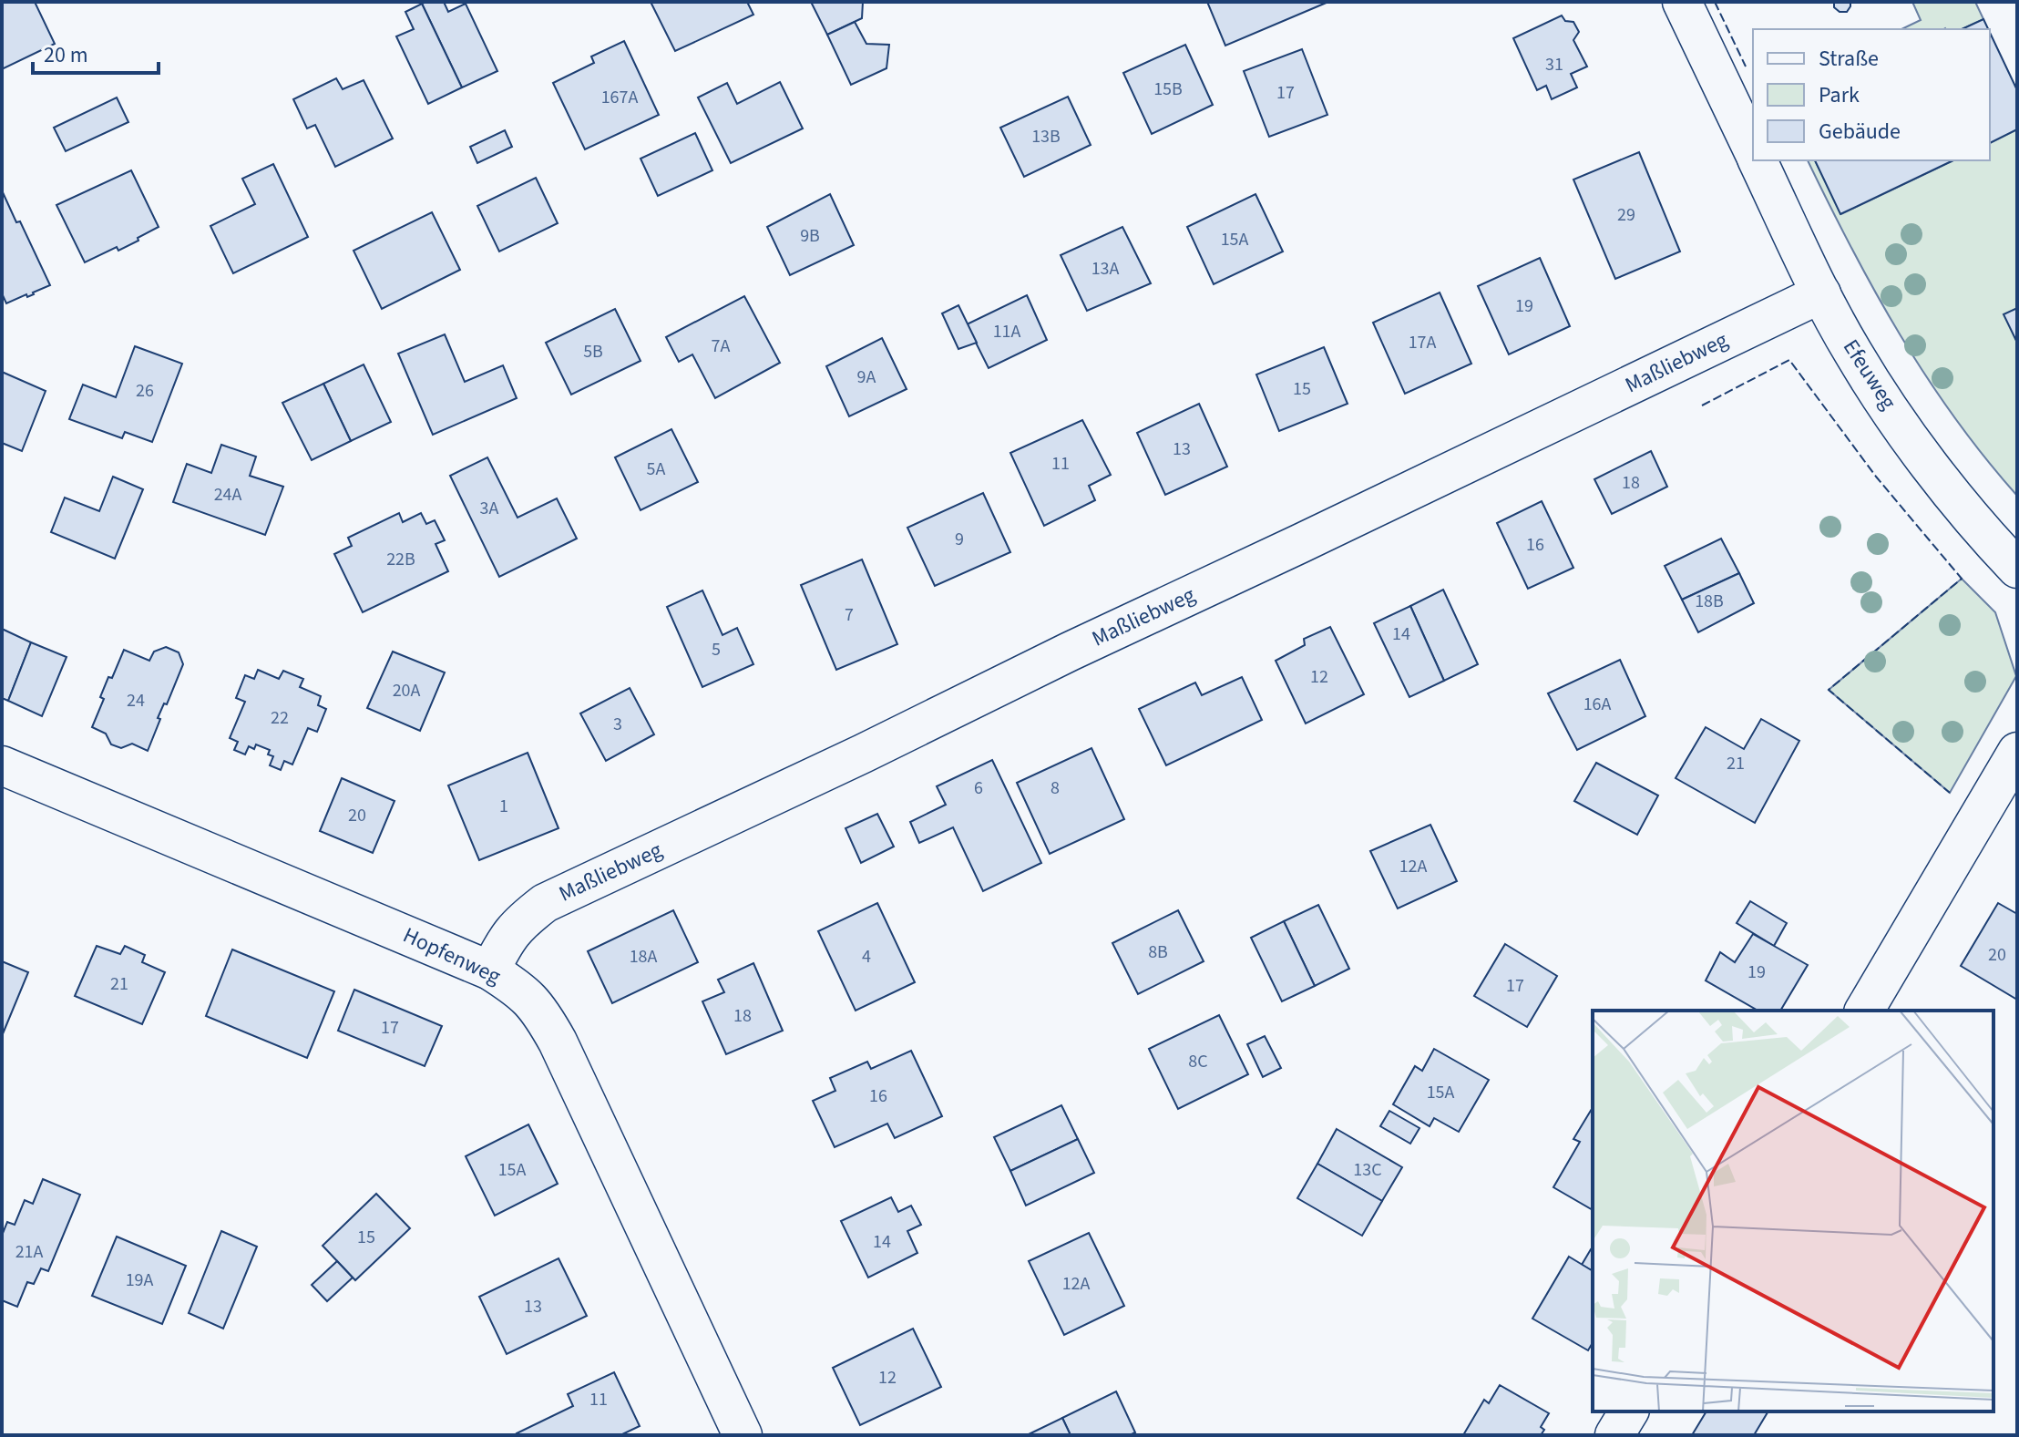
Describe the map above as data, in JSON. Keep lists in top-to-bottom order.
{
  "streets": {
    "street": ["Maßliebweg", "Efeuweg", "Hopfenweg"]
  },
  "crossings": [
    ["Maßliebweg", "Efeuweg"],
    ["Maßliebweg", "Hopfenweg"]
  ],
  "house_numbers": [
    "31",
    "15B",
    "17",
    "167A",
    "13B",
    "29",
    "9B",
    "15A",
    "13A",
    "19",
    "11A",
    "17A",
    "7A",
    "5B",
    "9A",
    "15",
    "26",
    "13",
    "11",
    "5A",
    "18",
    "24A",
    "3A",
    "9",
    "16",
    "22B",
    "18B",
    "7",
    "14",
    "5",
    "12",
    "20A",
    "24",
    "16A",
    "22",
    "3",
    "21",
    "6",
    "8",
    "1",
    "20",
    "12A",
    "8B",
    "20",
    "18A",
    "4",
    "19",
    "21",
    "17",
    "18",
    "17",
    "8C",
    "15A",
    "16",
    "15A",
    "13C",
    "15",
    "14",
    "21A",
    "19A",
    "12A",
    "13",
    "12",
    "11"
  ],
  "legend": ["Straße", "Park", "Gebäude"],
  "scale_bar": "20 m"
}
